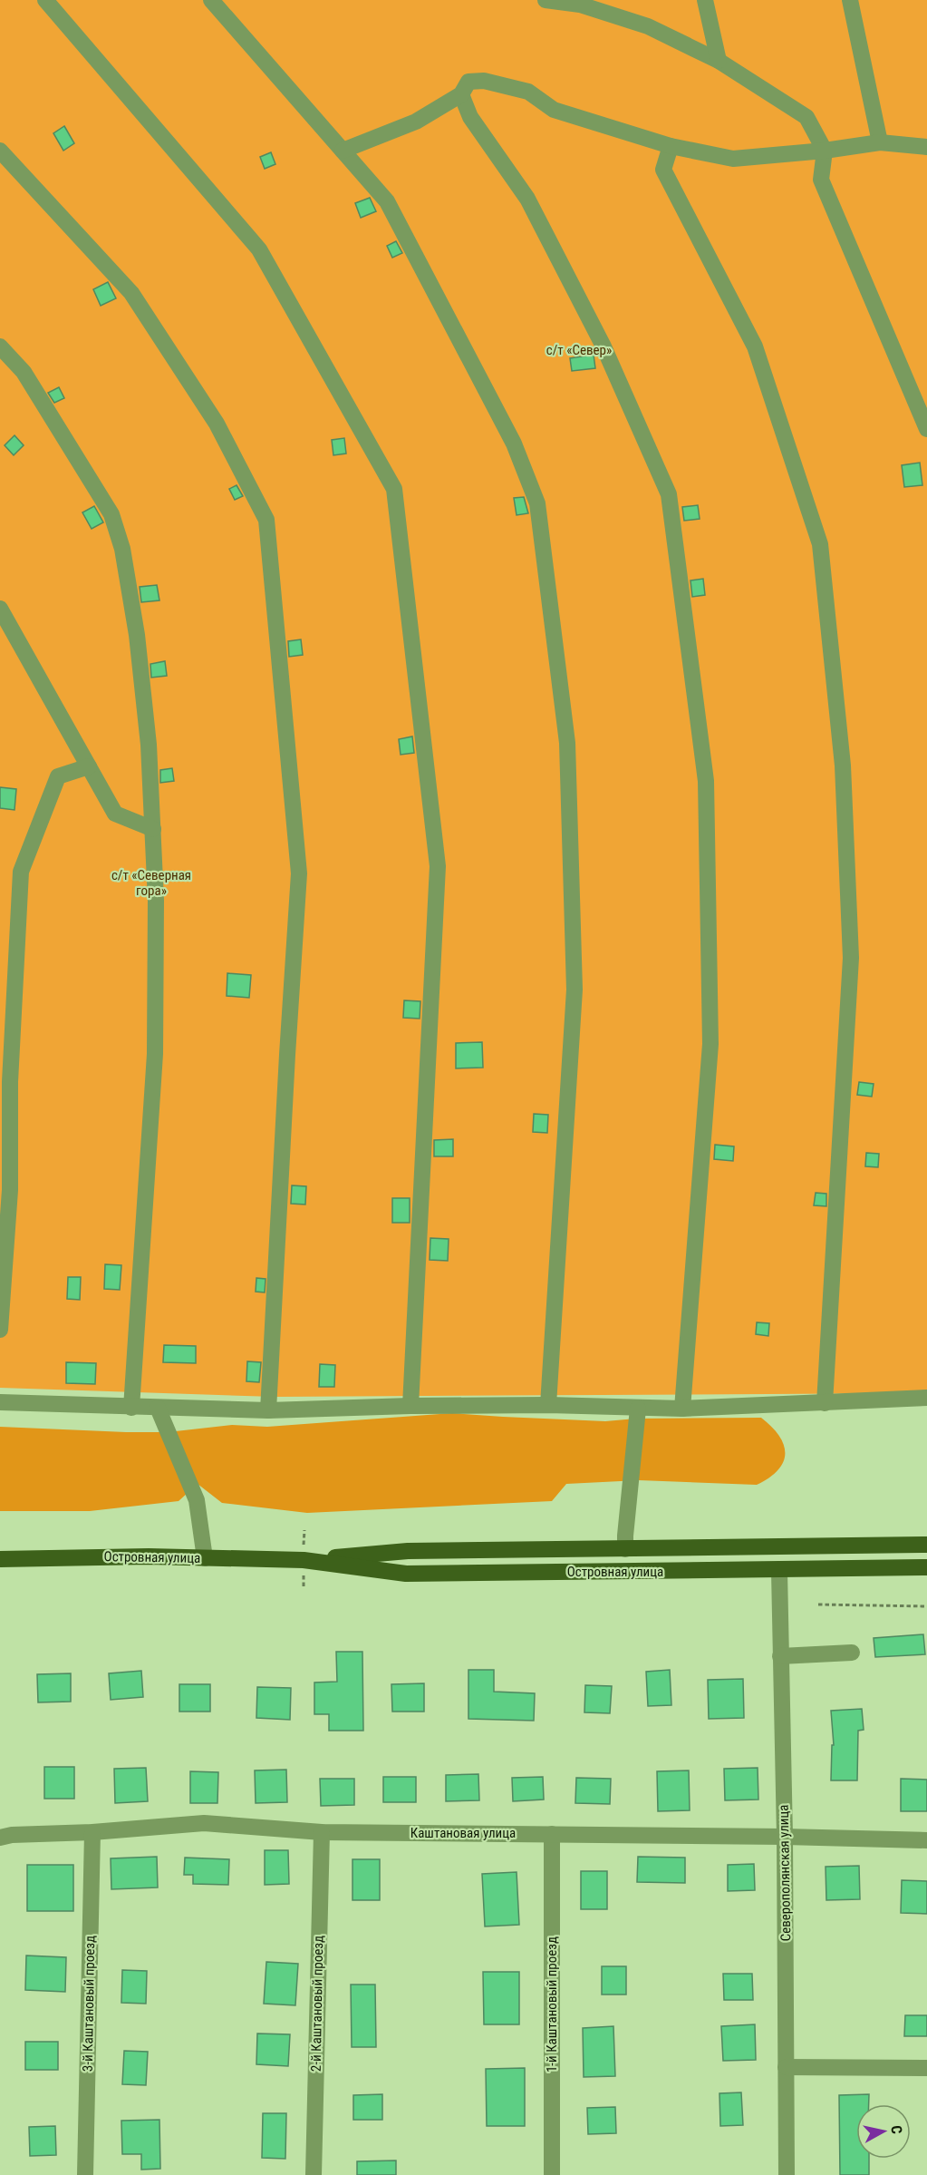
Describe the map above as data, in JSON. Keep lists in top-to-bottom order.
{
  "streets": {
    "main road": ["Островная улица"],
    "street": [
      "Каштановая улица",
      "Северополянская улица",
      "3-й Каштановый проезд",
      "2-й Каштановый проезд",
      "1-й Каштановый проезд"
    ]
  },
  "crossings": [
    ["Островная улица", "Северополянская улица"],
    ["Каштановая улица", "Северополянская улица"],
    ["Каштановая улица", "3-й Каштановый проезд"],
    ["Каштановая улица", "2-й Каштановый проезд"],
    ["Каштановая улица", "1-й Каштановый проезд"]
  ],
  "parks": ["с/т «Север»", "с/т «Северная гора»"],
  "north": "right"
}
